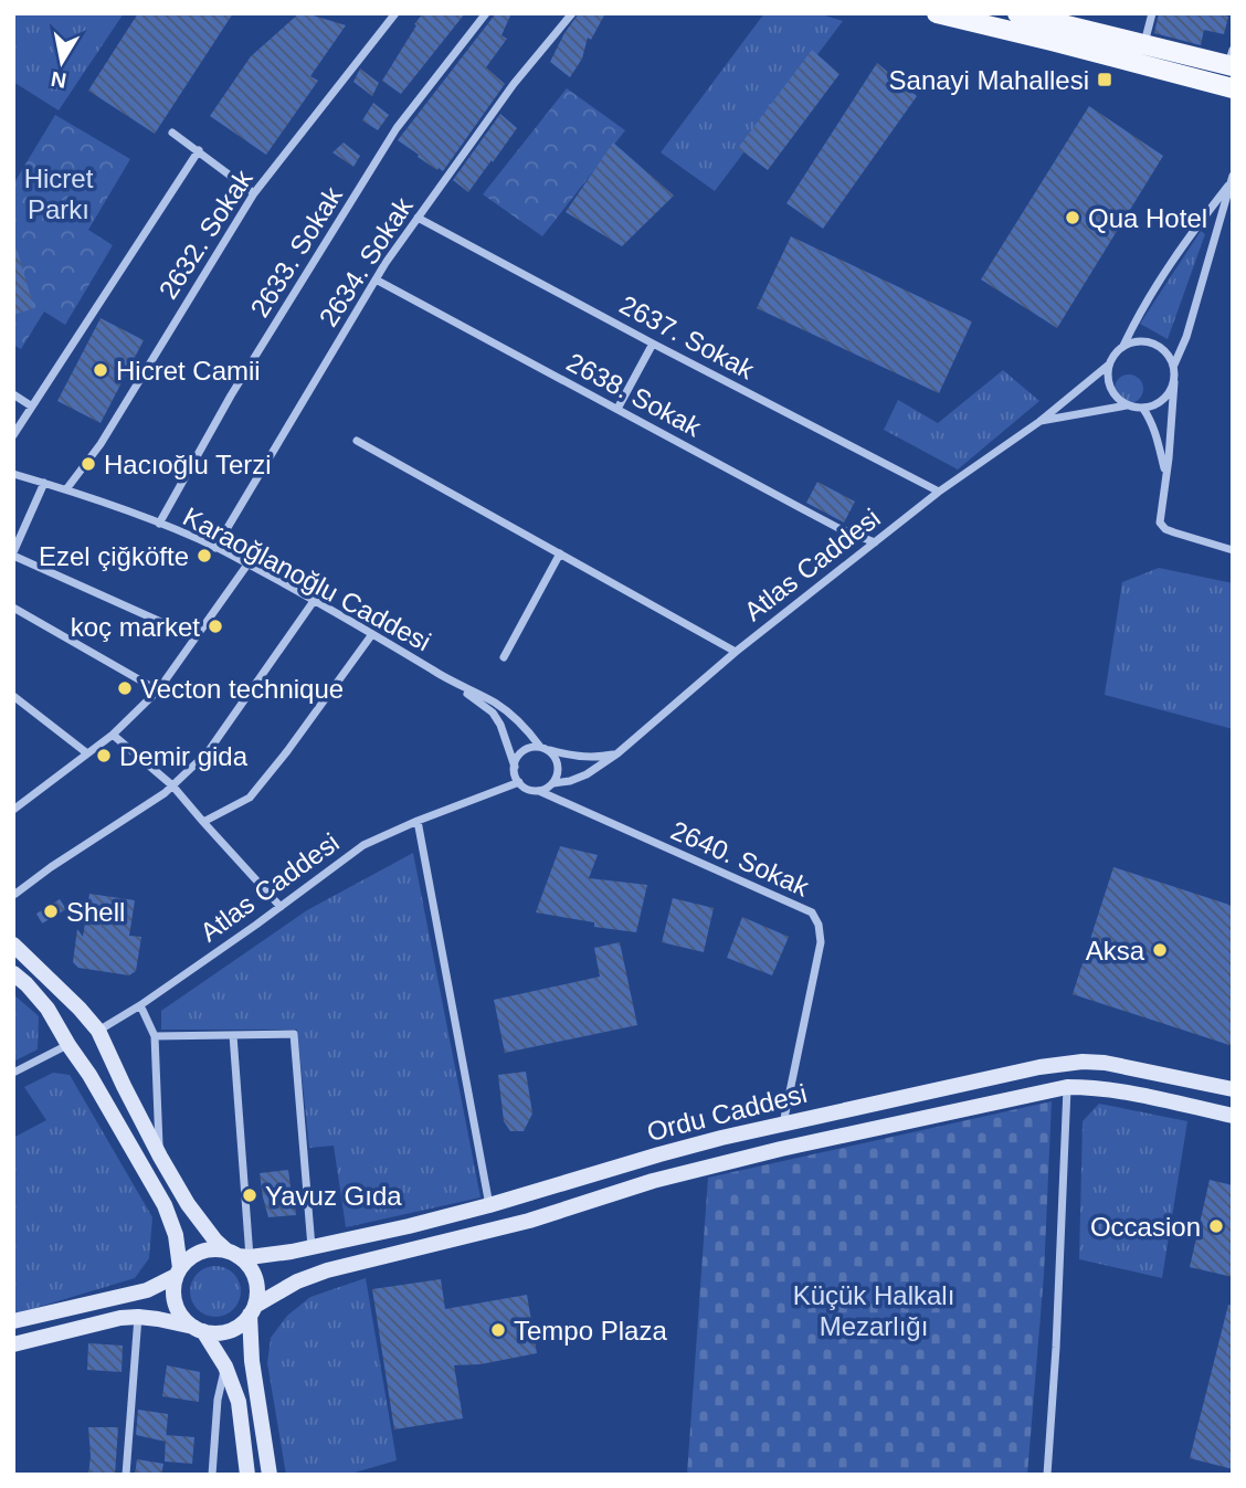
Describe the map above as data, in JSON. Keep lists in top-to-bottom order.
{
  "streets": {
    "main road": ["Ordu Caddesi"],
    "street": [
      "2632. Sokak",
      "2633. Sokak",
      "2634. Sokak",
      "2637. Sokak",
      "2638. Sokak",
      "Atlas Caddesi",
      "Karaoğlanoğlu Caddesi",
      "2640. Sokak"
    ]
  },
  "crossings": [
    ["2632. Sokak", "Karaoğlanoğlu Caddesi"],
    ["2633. Sokak", "Karaoğlanoğlu Caddesi"],
    ["2634. Sokak", "2637. Sokak"],
    ["2634. Sokak", "2638. Sokak"],
    ["2634. Sokak", "Karaoğlanoğlu Caddesi"],
    ["2637. Sokak", "Atlas Caddesi"],
    ["2638. Sokak", "Atlas Caddesi"],
    ["Atlas Caddesi", "2640. Sokak"],
    ["2640. Sokak", "Ordu Caddesi"]
  ],
  "parks": ["Hicret Parkı", "Küçük Halkalı Mezarlığı"],
  "places": {
    "transit": ["Sanayi Mahallesi"],
    "other": [
      "Qua Hotel",
      "Hicret Camii",
      "Hacıoğlu Terzi",
      "Ezel çiğköfte",
      "koç market",
      "Vecton technique",
      "Demir gida",
      "Shell",
      "Aksa",
      "Yavuz Gıda",
      "Occasion",
      "Tempo Plaza"
    ]
  },
  "north": "bottom"
}
